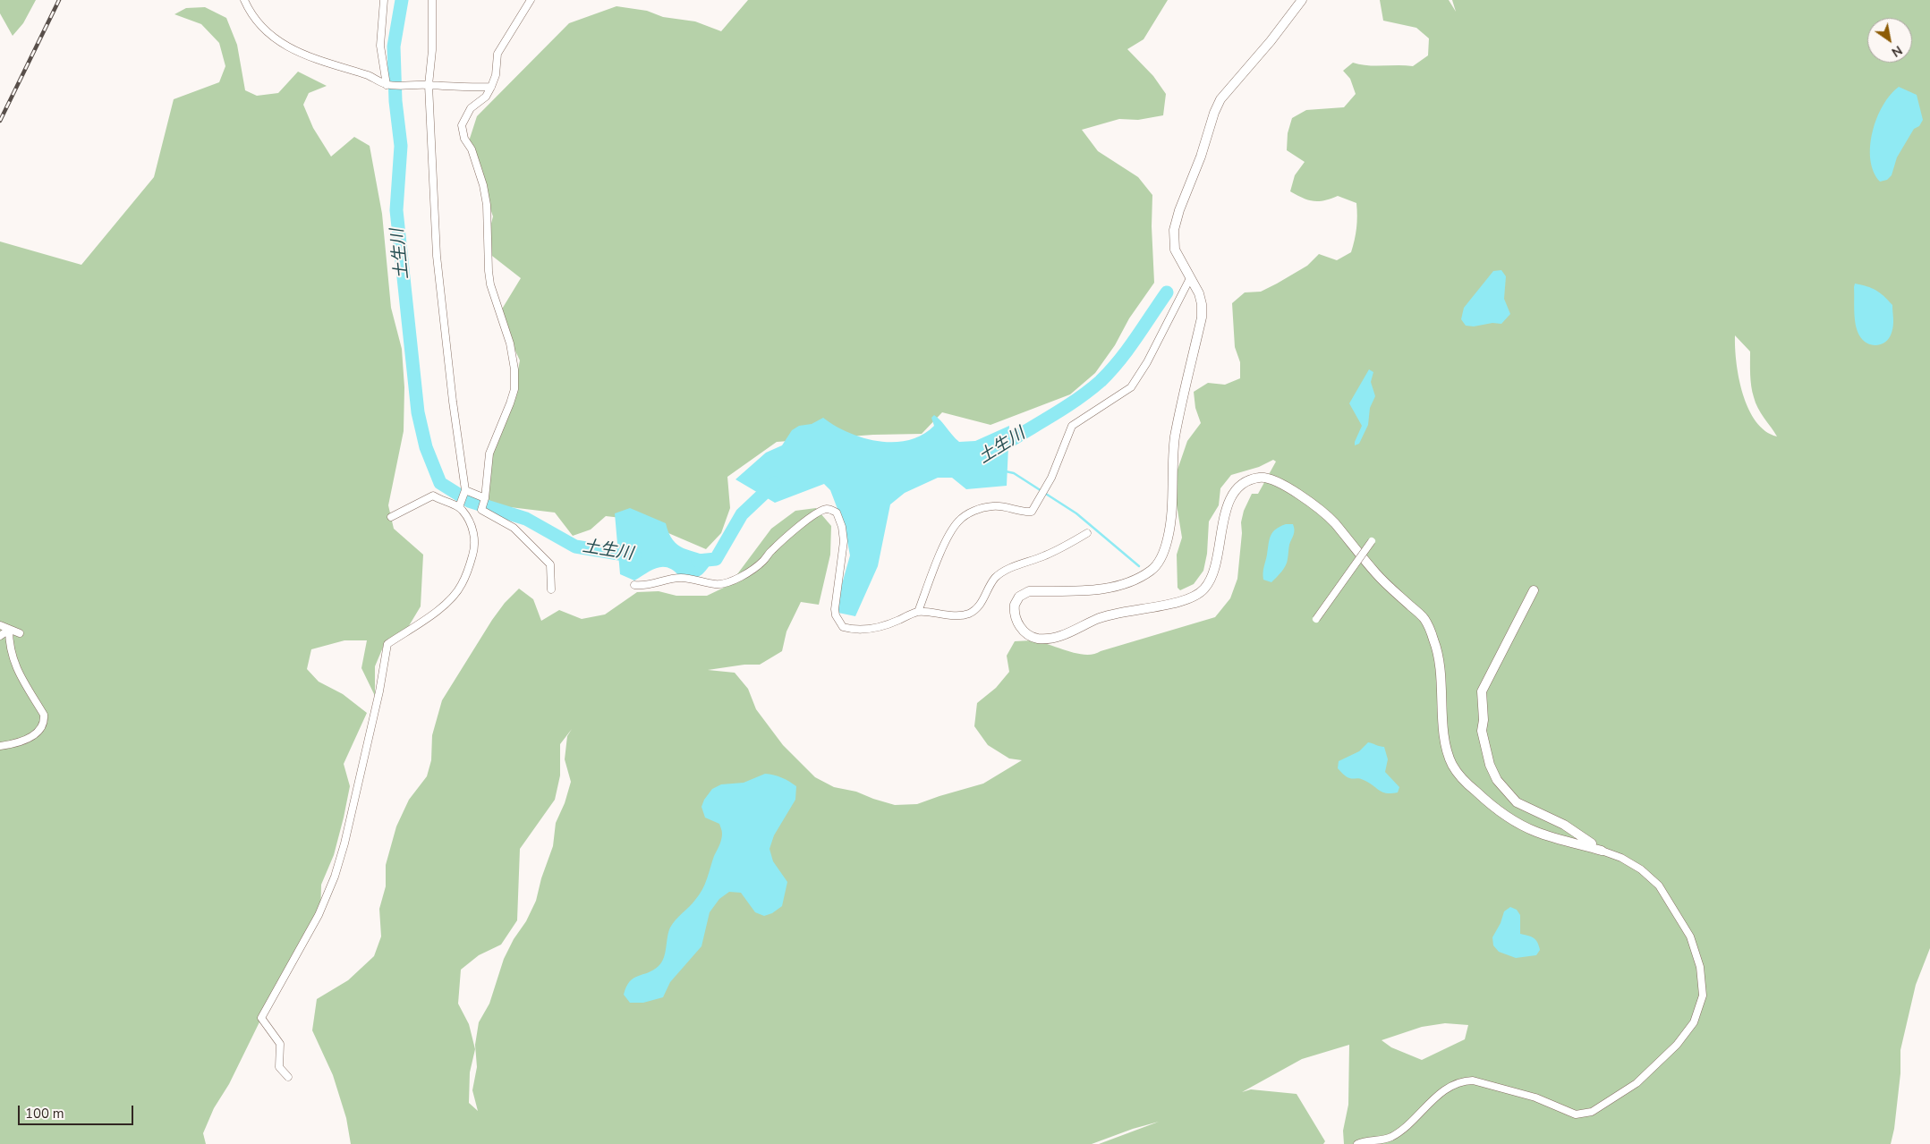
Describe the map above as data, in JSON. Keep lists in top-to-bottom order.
{
  "water": ["土生川"],
  "scale_bar": "100 m",
  "north": "bottom right"
}
